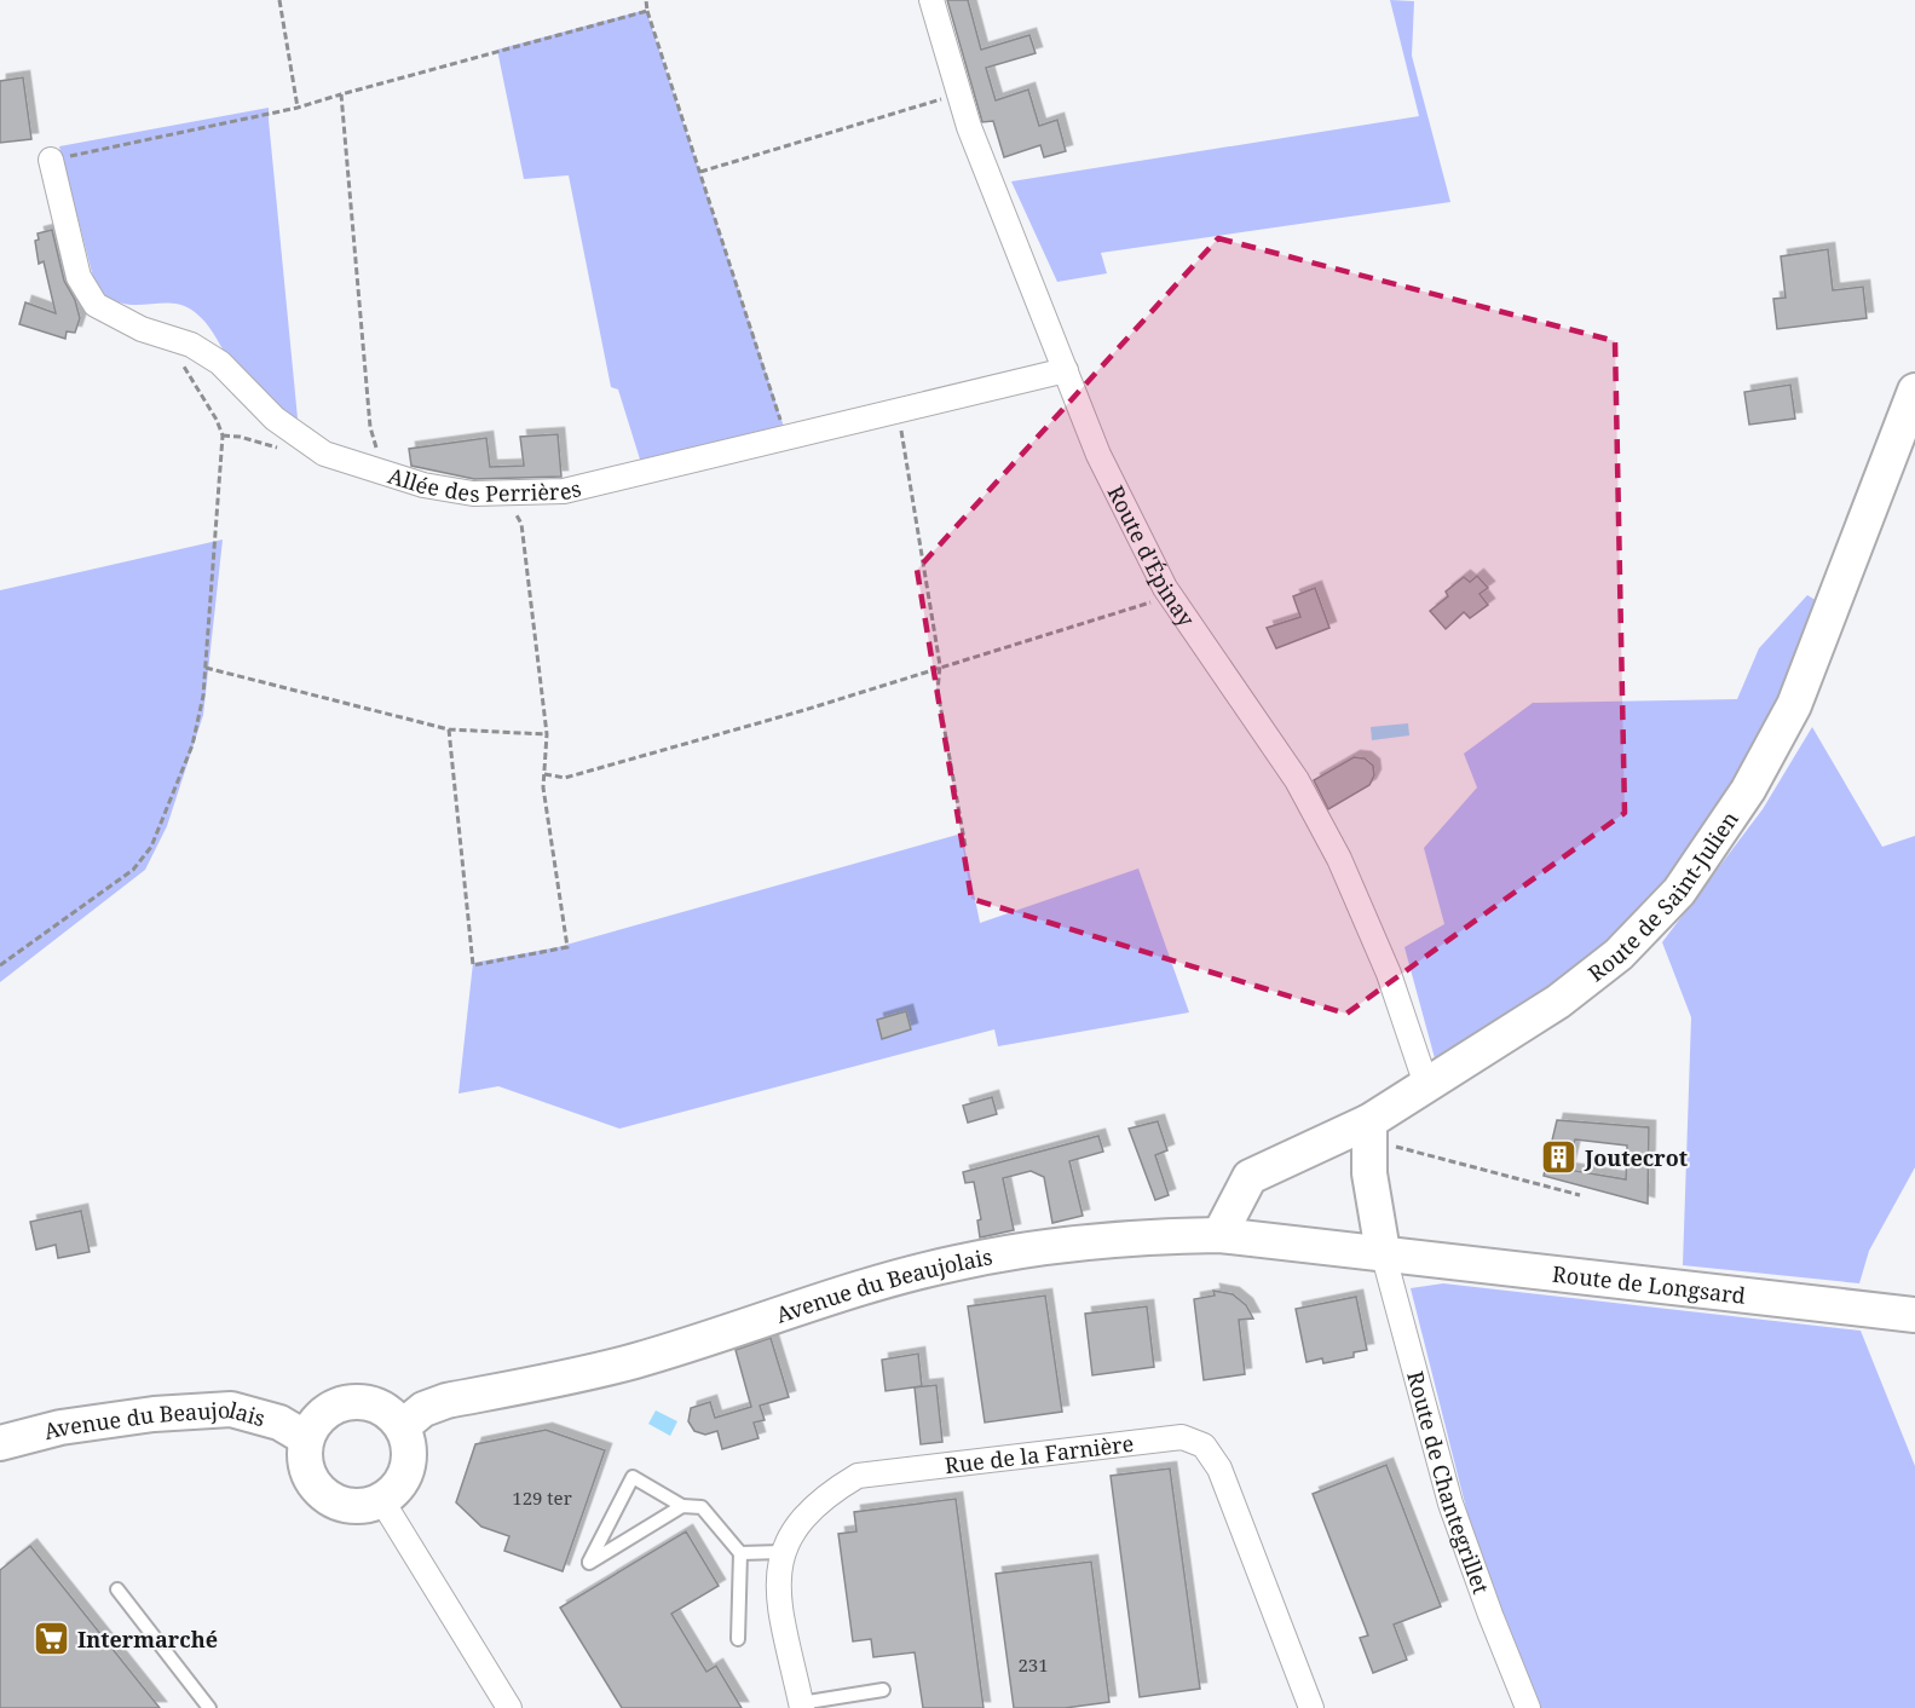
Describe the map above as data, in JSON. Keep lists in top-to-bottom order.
{
  "streets": {
    "main road": ["Route de Saint-Julien", "Route de Longsard", "Avenue du Beaujolais"],
    "street": [
      "Allée des Perrières",
      "Route d'Épinay",
      "Rue de la Farnière",
      "Route de Chantegrillet"
    ]
  },
  "crossings": [
    ["Allée des Perrières", "Route d'Épinay"],
    ["Route d'Épinay", "Route de Saint-Julien"],
    ["Route de Saint-Julien", "Avenue du Beaujolais"],
    ["Route de Longsard", "Avenue du Beaujolais"],
    ["Route de Longsard", "Route de Chantegrillet"],
    ["Avenue du Beaujolais", "Route de Chantegrillet"]
  ],
  "places": {
    "building": ["Joutecrot"],
    "supermarket": ["Intermarché"]
  },
  "house_numbers": ["129 ter", "231"]
}
